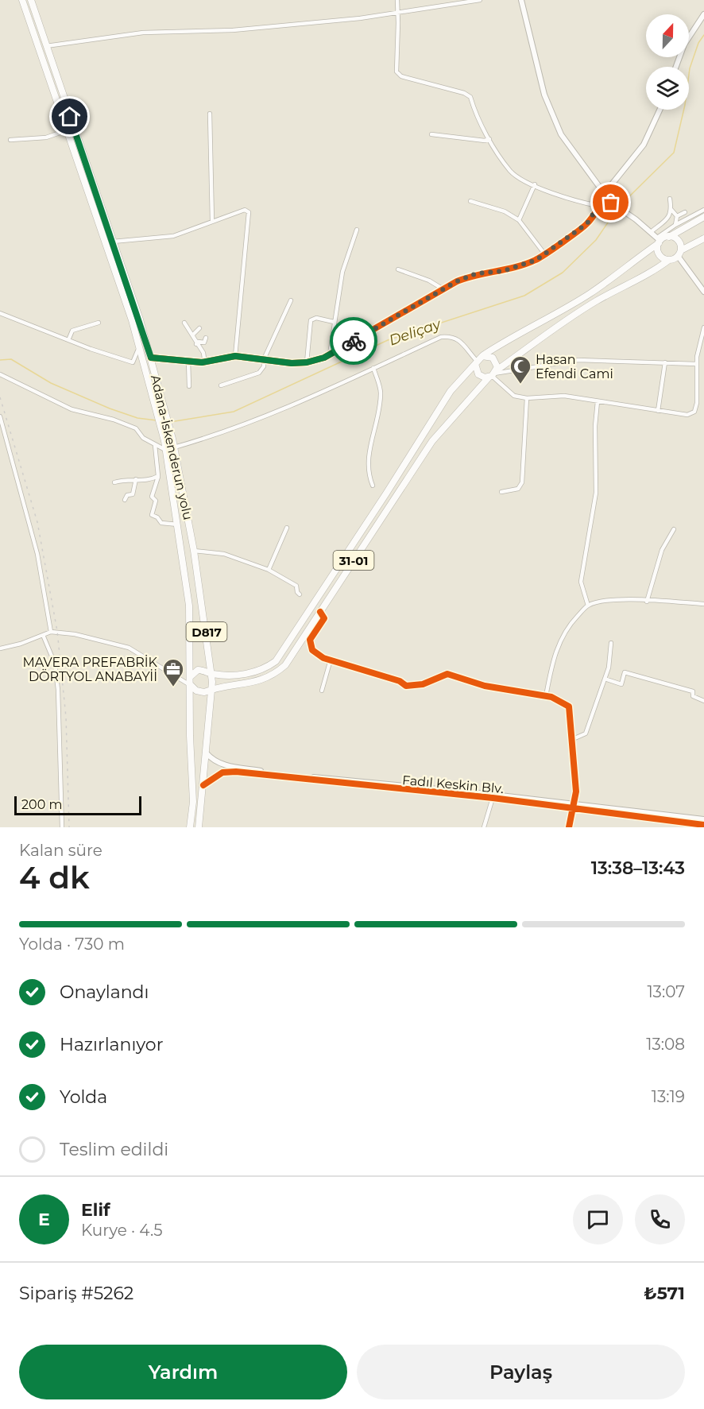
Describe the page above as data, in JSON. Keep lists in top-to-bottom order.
{
  "streets": {
    "highway": ["Adana-İskenderun yolu", "31-01", "D817"],
    "street": ["Fadıl Keskin Blv."]
  },
  "crossings": [
    ["Adana-İskenderun yolu", "31-01"],
    ["Adana-İskenderun yolu", "D817"],
    ["Adana-İskenderun yolu", "Fadıl Keskin Blv."]
  ],
  "water": ["Deliçay"],
  "places": {
    "mosque": ["Hasan Efendi Cami"],
    "office": ["MAVERA PREFABRİK DÖRTYOL ANABAYİİ"]
  },
  "scale_bar": "200 m",
  "north": "top",
  "page": {
    "scale": "200 m",
    "heading": ["4 dk", "Kalan süre", "13:38–13:43"],
    "panel": [
      "Elif",
      "Kurye · 4.5",
      "Sipariş #5262",
      "₺571"
    ],
    "bar": "Yolda · 730 m",
    "list": [
      ["Onaylandı", "13:07"],
      ["Hazırlanıyor", "13:08"],
      ["Yolda", "13:19"],
      "Teslim edildi"
    ],
    "round": "E",
    "buttons": ["Yardım", "Paylaş"]
  }
}
